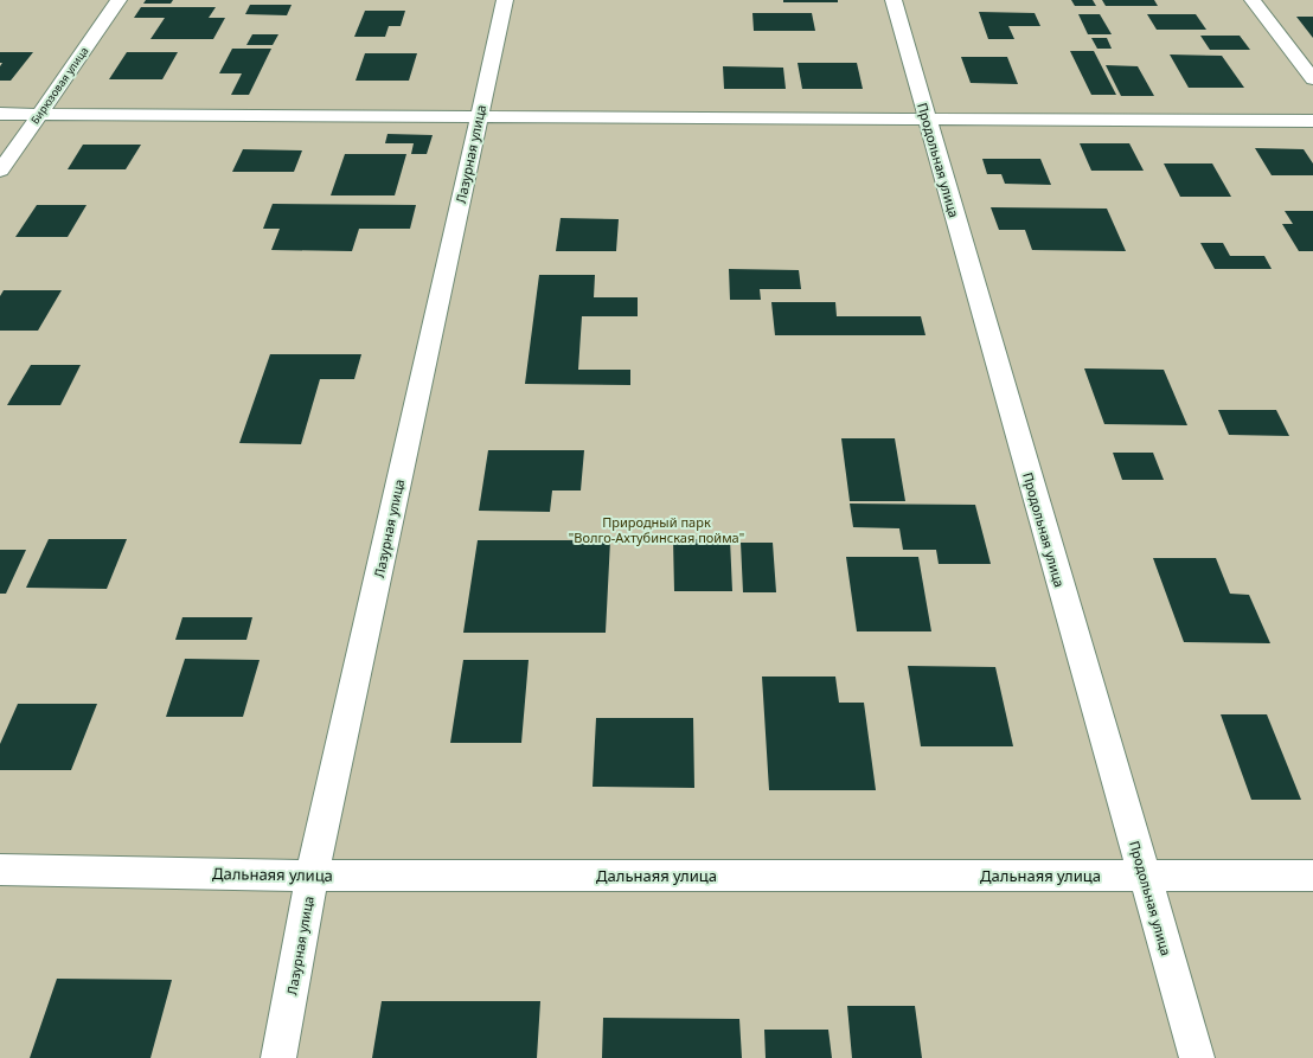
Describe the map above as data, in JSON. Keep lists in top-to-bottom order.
{
  "streets": {
    "street": [
      "Бирюзовая улица",
      "Лазурная улица",
      "Продольная улица",
      "Дальнаяя улица"
    ]
  },
  "crossings": [
    ["Лазурная улица", "Дальнаяя улица"],
    ["Продольная улица", "Дальнаяя улица"]
  ],
  "parks": ["Природный парк \"Волго-Ахтубинская пойма\""]
}
